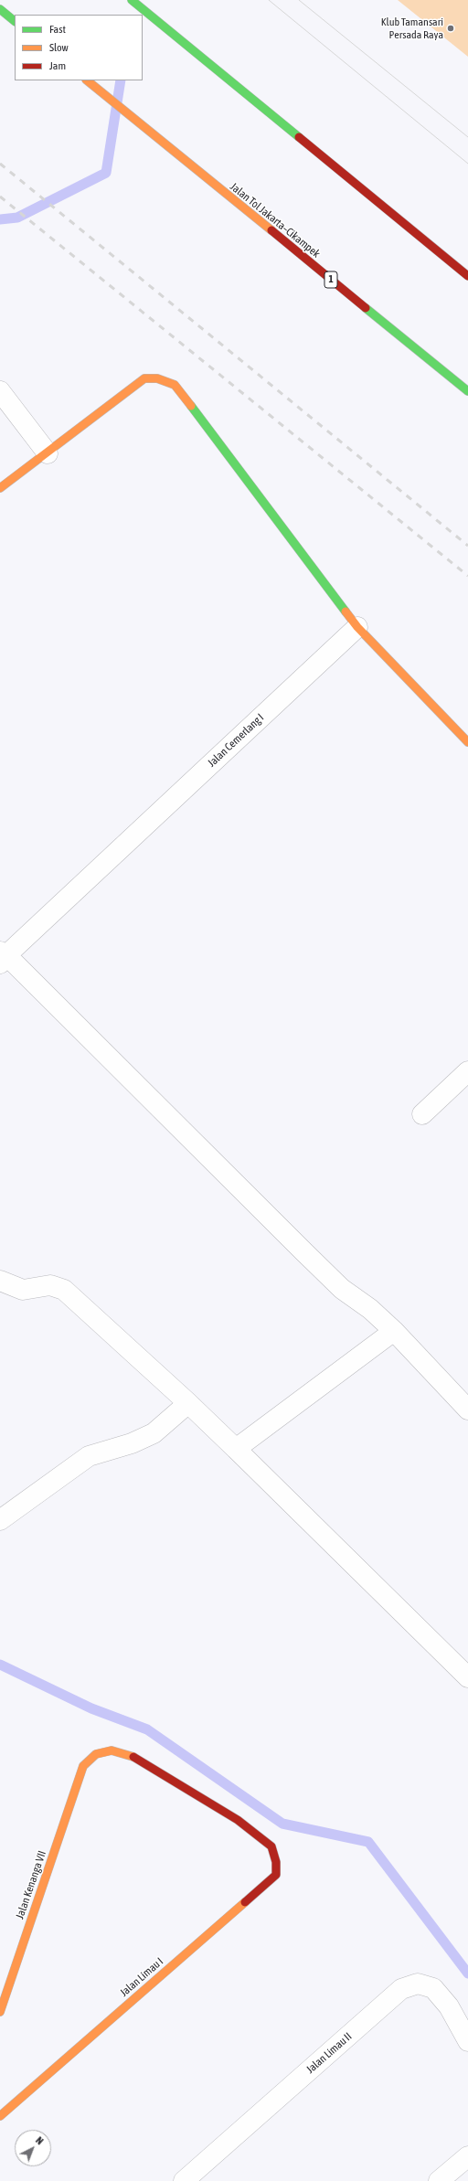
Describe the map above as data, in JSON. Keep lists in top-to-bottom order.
{
  "streets": {
    "main road": [
      "Jalan Tol Jakarta–Cikampek",
      "1",
      "Jalan Kenanga VII",
      "Jalan Limau I"
    ],
    "street": ["Jalan Cemerlang I", "Jalan Limau II"]
  },
  "crossings": [
    ["Jalan Kenanga VII", "Jalan Limau I"]
  ],
  "places": ["Klub Tamansari Persada Raya"],
  "legend": ["Fast", "Slow", "Jam"],
  "north": "top right"
}
